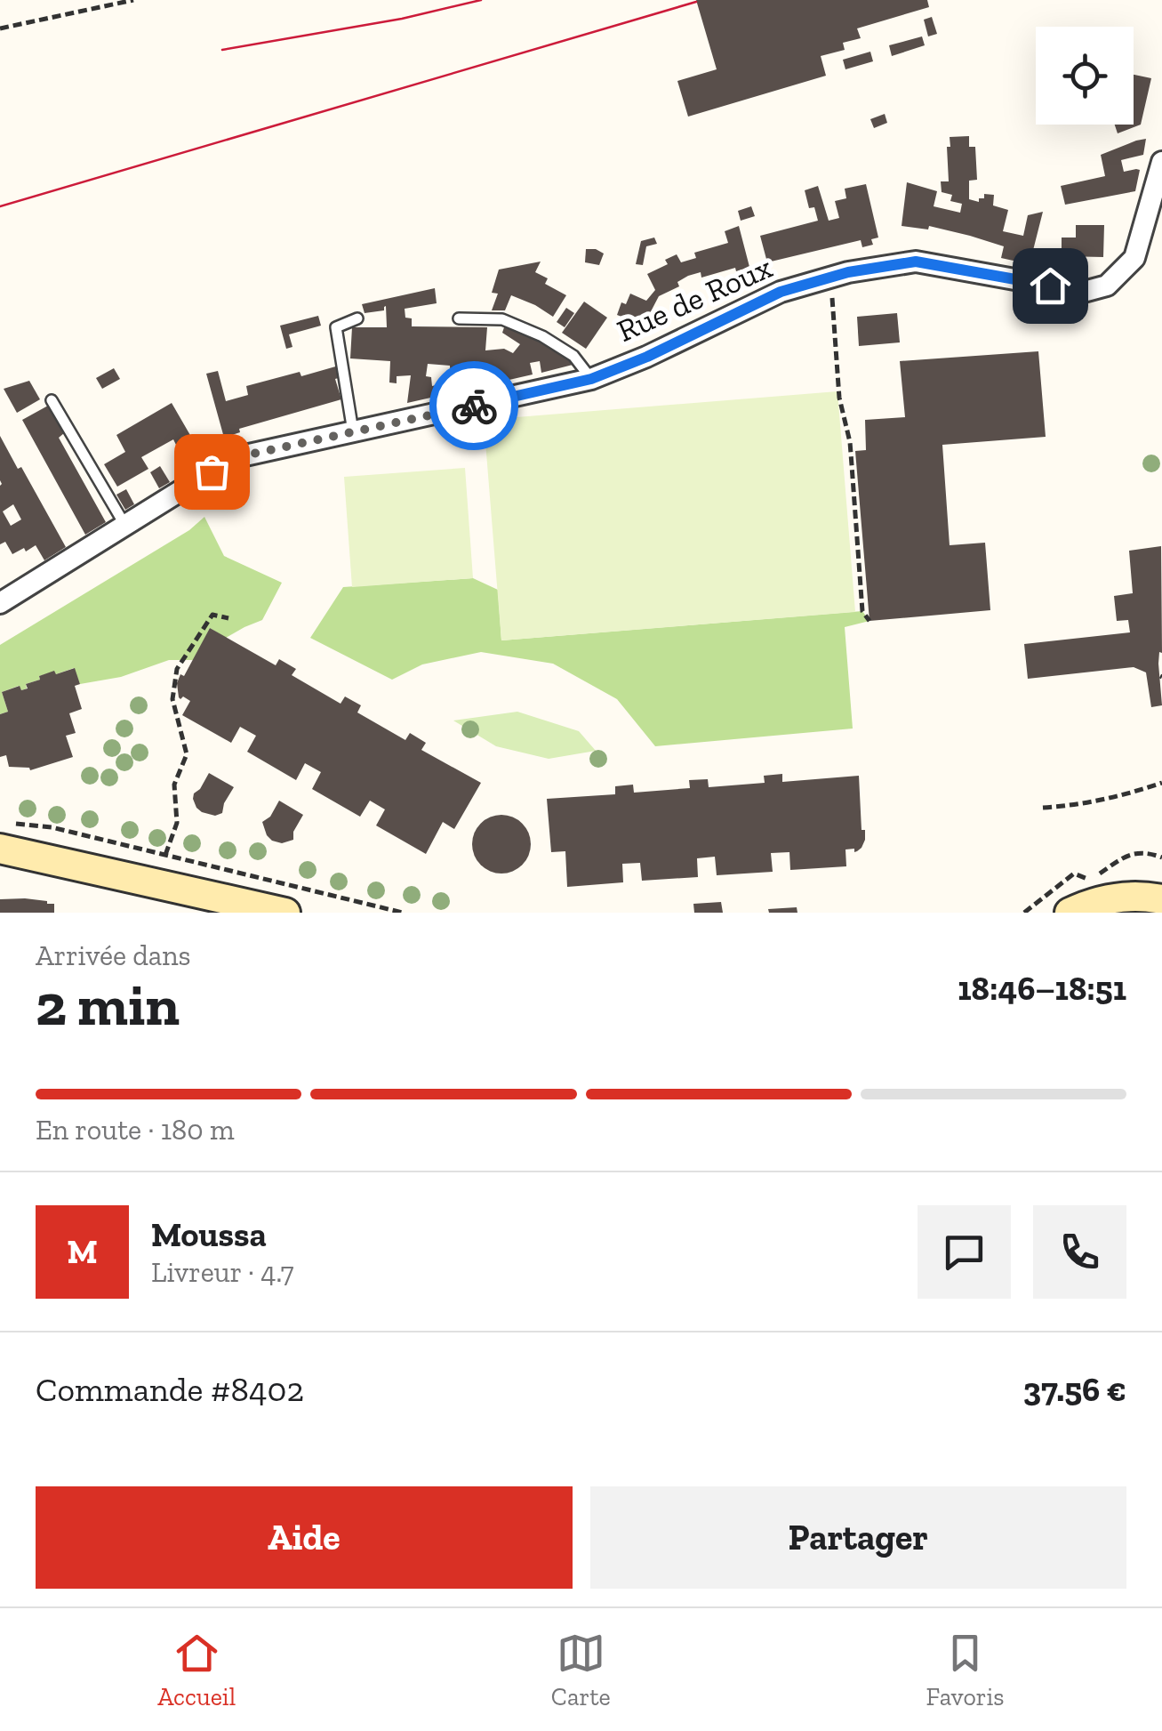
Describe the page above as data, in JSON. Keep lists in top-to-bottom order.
{
  "streets": {
    "street": ["Rue de Roux"]
  },
  "page": {
    "heading": ["2 min", "Arrivée dans", "18:46–18:51"],
    "panel": [
      "Moussa",
      "Livreur · 4.7",
      "Commande #8402",
      "37.56 €"
    ],
    "bar": "En route · 180 m",
    "round": "M",
    "buttons": ["Aide", "Partager"],
    "tabs": ["Accueil", "Carte", "Favoris"]
  }
}
